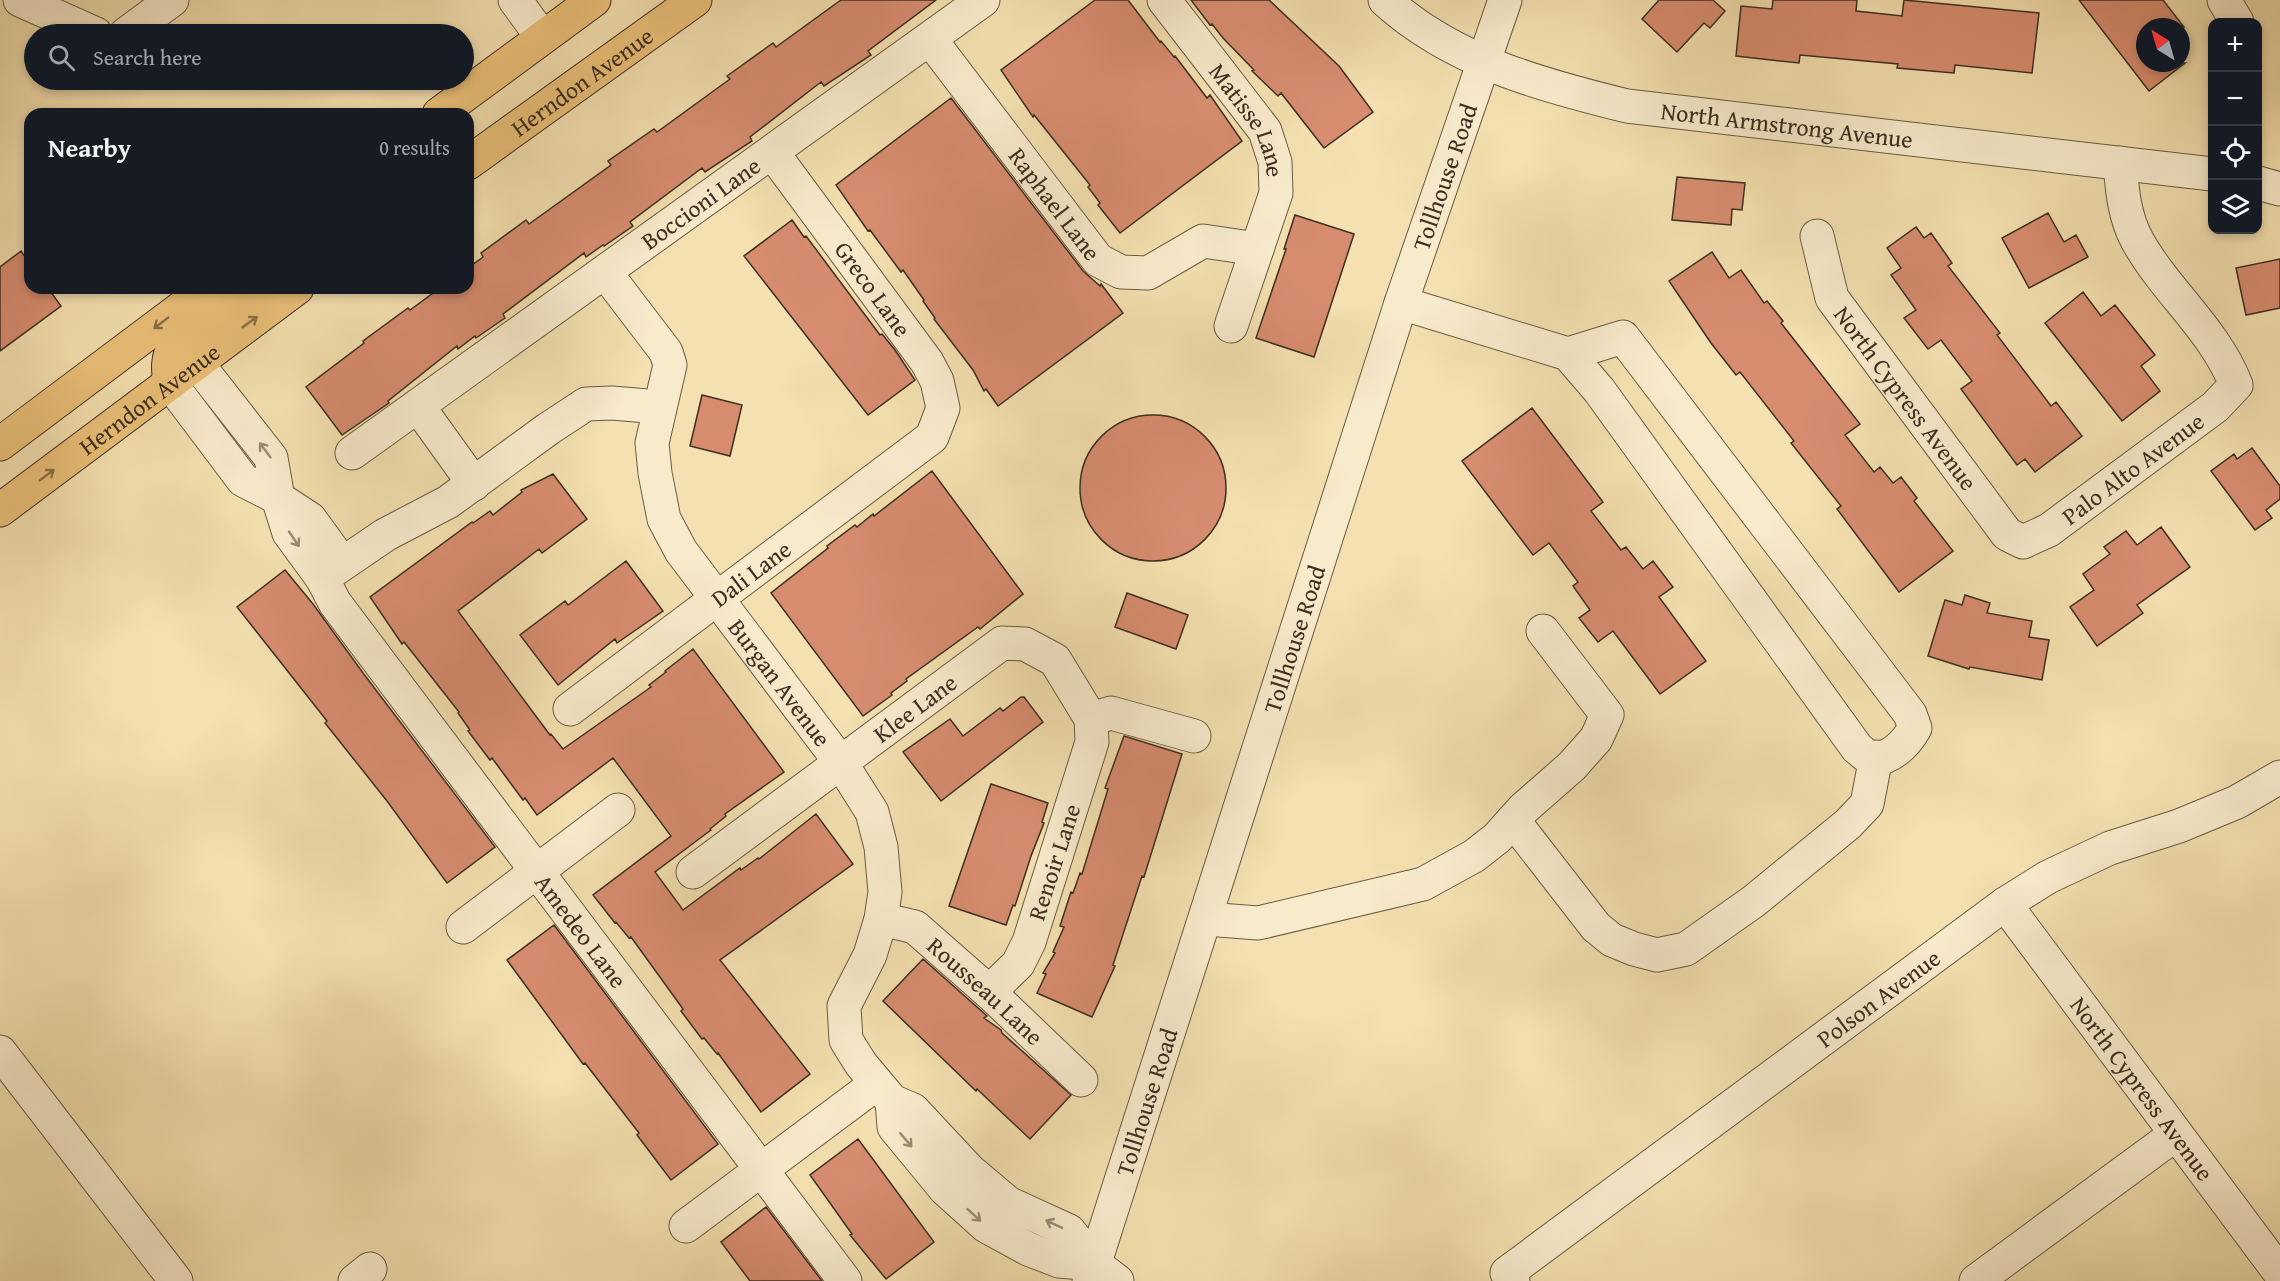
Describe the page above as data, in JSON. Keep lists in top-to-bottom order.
{
  "streets": {
    "main road": ["Herndon Avenue"],
    "street": [
      "Matisse Lane",
      "North Armstrong Avenue",
      "Tollhouse Road",
      "Raphael Lane",
      "Boccioni Lane",
      "Greco Lane",
      "North Cypress Avenue",
      "Palo Alto Avenue",
      "Dali Lane",
      "Burgan Avenue",
      "Klee Lane",
      "Renoir Lane",
      "Amedeo Lane",
      "Rousseau Lane",
      "Polson Avenue"
    ]
  },
  "crossings": [
    ["Herndon Avenue", "Amedeo Lane"],
    ["Matisse Lane", "Raphael Lane"],
    ["North Armstrong Avenue", "Tollhouse Road"],
    ["North Armstrong Avenue", "Palo Alto Avenue"],
    ["Tollhouse Road", "Burgan Avenue"],
    ["Raphael Lane", "Boccioni Lane"],
    ["Boccioni Lane", "Greco Lane"],
    ["Boccioni Lane", "Burgan Avenue"],
    ["Greco Lane", "Dali Lane"],
    ["North Cypress Avenue", "Palo Alto Avenue"],
    ["North Cypress Avenue", "Polson Avenue"],
    ["Dali Lane", "Burgan Avenue"],
    ["Burgan Avenue", "Klee Lane"],
    ["Burgan Avenue", "Rousseau Lane"],
    ["Klee Lane", "Renoir Lane"],
    ["Renoir Lane", "Rousseau Lane"]
  ],
  "north": "top left",
  "page": {
    "map_buttons": ["+", "−"],
    "search": "Search here",
    "heading": ["Nearby", "0 results"]
  }
}
